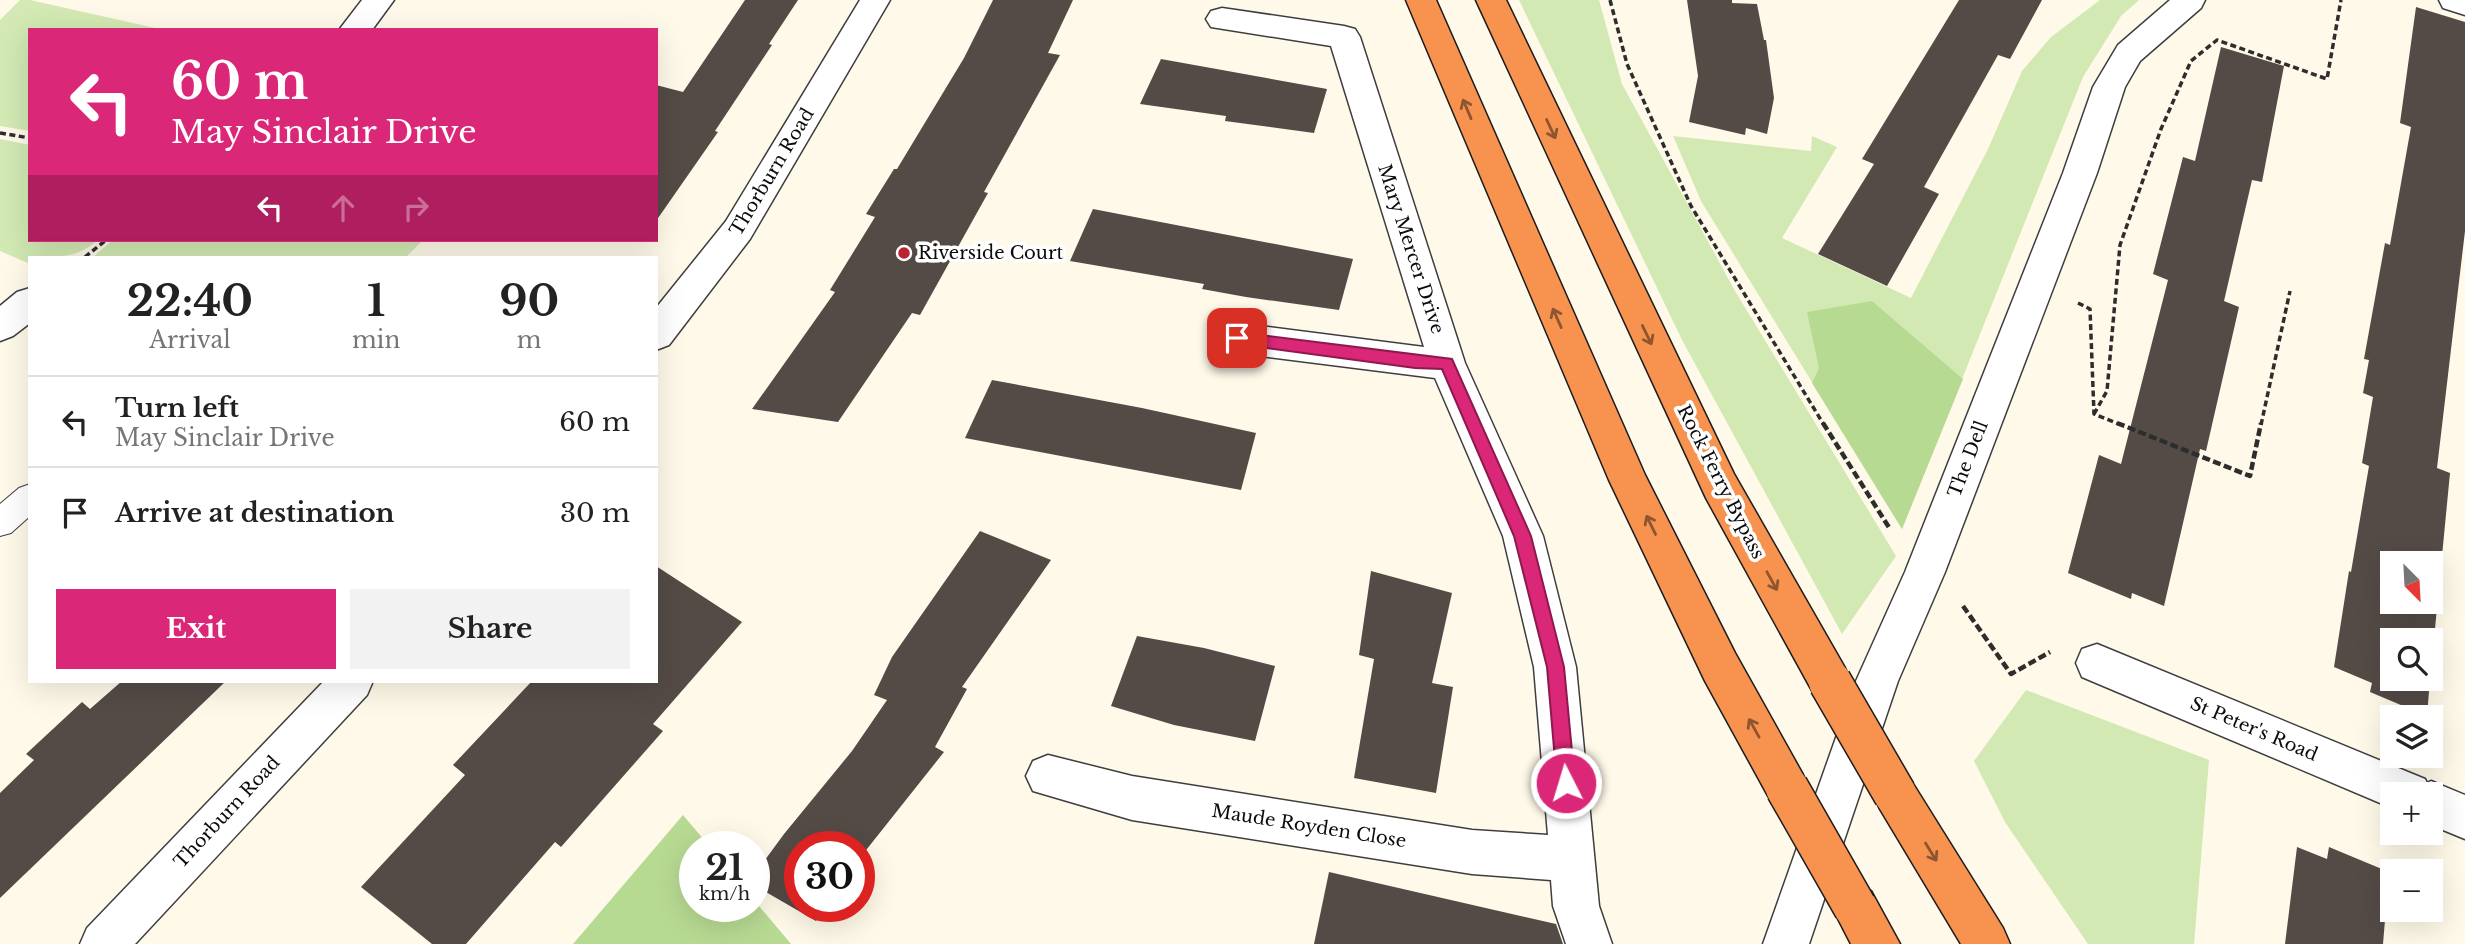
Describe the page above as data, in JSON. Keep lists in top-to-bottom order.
{
  "streets": {
    "highway": ["Rock Ferry Bypass"],
    "street": [
      "Thorburn Road",
      "Mary Mercer Drive",
      "The Dell",
      "St Peter's Road",
      "Maude Royden Close"
    ]
  },
  "crossings": [
    ["Mary Mercer Drive", "Maude Royden Close"]
  ],
  "places": ["Riverside Court"],
  "north": "bottom right",
  "page": {
    "turn": ["60 m", "May Sinclair Drive"],
    "eta": [
      "22:40",
      "Arrival",
      "1",
      "min",
      "90",
      "m"
    ],
    "list": [
      {
        "name": "Turn left",
        "note": "May Sinclair Drive",
        "value": "60 m"
      },
      {
        "name": "Arrive at destination",
        "value": "30 m"
      }
    ],
    "map_buttons": ["+", "−"],
    "buttons": ["Exit", "Share"],
    "speed": "21 km/h",
    "limit": "30"
  }
}
